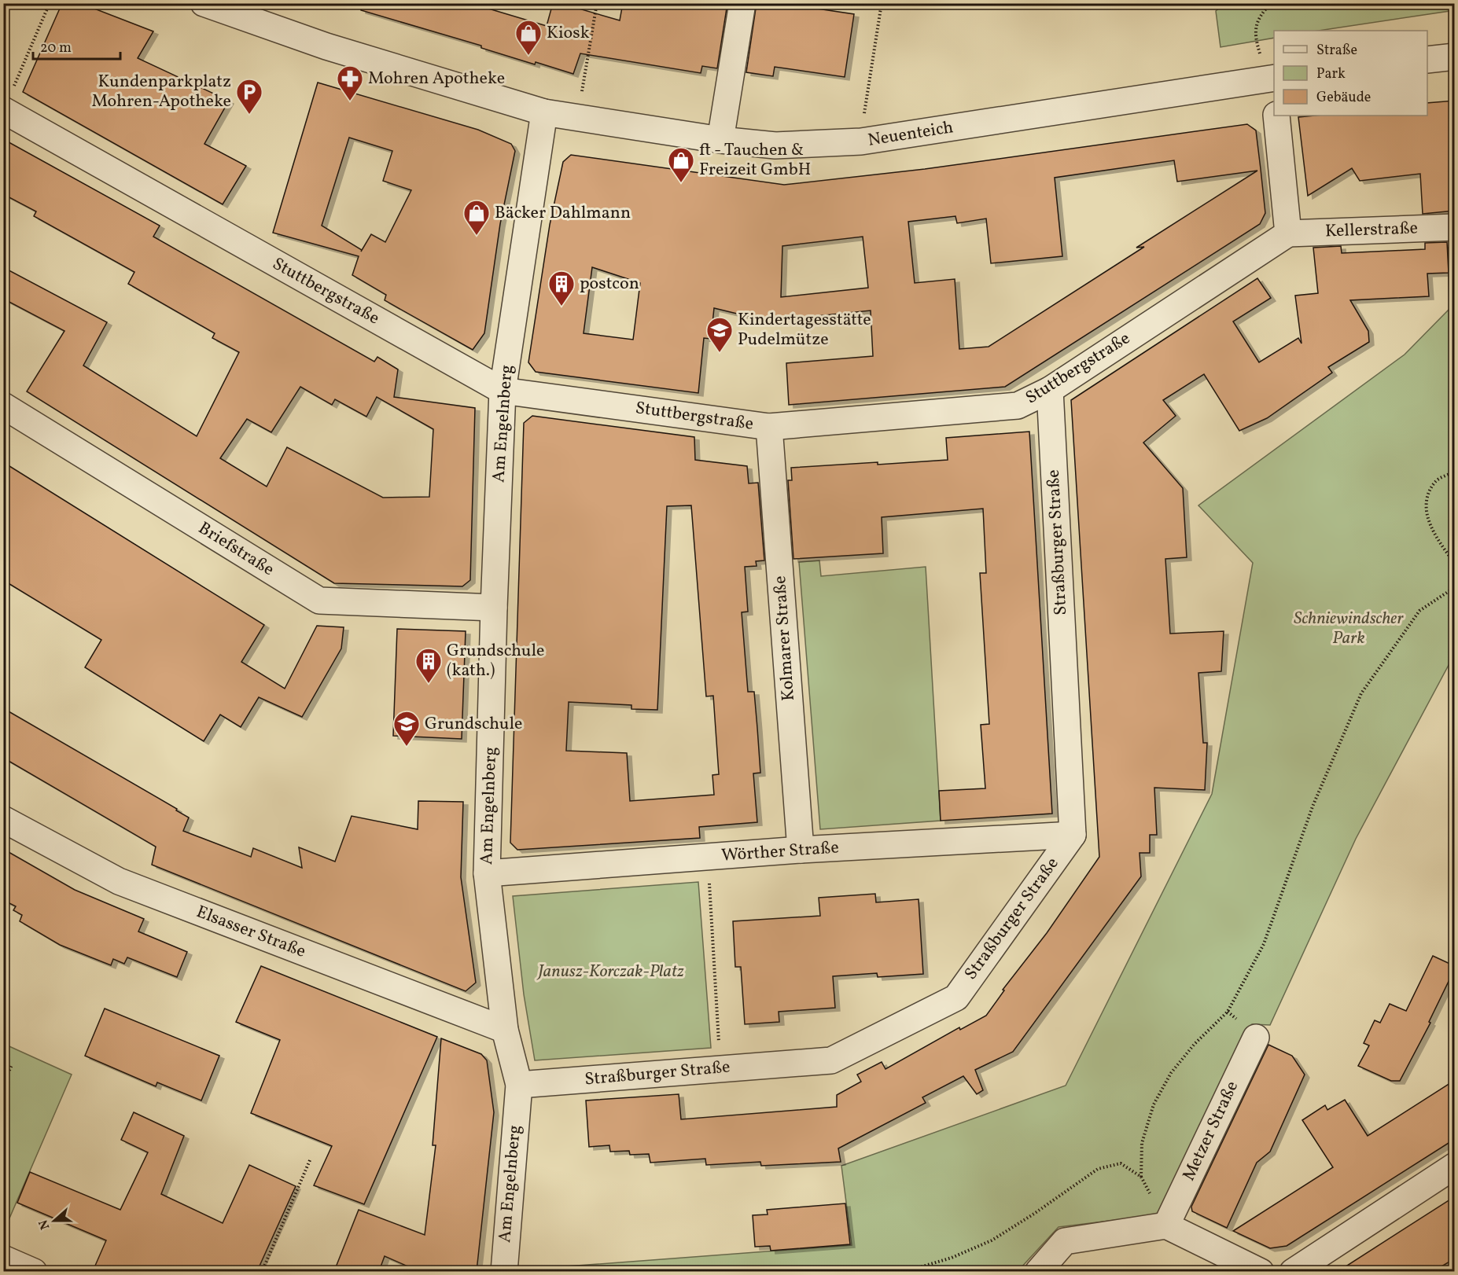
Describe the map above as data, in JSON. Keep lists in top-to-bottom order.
{
  "streets": {
    "street": [
      "Neuenteich",
      "Kellerstraße",
      "Stuttbergstraße",
      "Am Engelnberg",
      "Straßburger Straße",
      "Briefstraße",
      "Kolmarer Straße",
      "Wörther Straße",
      "Elsasser Straße",
      "Metzer Straße"
    ]
  },
  "crossings": [
    ["Neuenteich", "Am Engelnberg"],
    ["Kellerstraße", "Stuttbergstraße"],
    ["Stuttbergstraße", "Am Engelnberg"],
    ["Stuttbergstraße", "Straßburger Straße"],
    ["Stuttbergstraße", "Kolmarer Straße"],
    ["Am Engelnberg", "Straßburger Straße"],
    ["Am Engelnberg", "Briefstraße"],
    ["Am Engelnberg", "Wörther Straße"],
    ["Am Engelnberg", "Elsasser Straße"],
    ["Straßburger Straße", "Wörther Straße"],
    ["Kolmarer Straße", "Wörther Straße"]
  ],
  "parks": ["Schniewindscher Park", "Janusz-Korczak-Platz"],
  "places": {
    "shop": ["Kiosk", "ft - Tauchen & Freizeit GmbH", "Bäcker Dahlmann"],
    "pharmacy": ["Mohren Apotheke"],
    "parking": ["Kundenparkplatz Mohren-Apotheke"],
    "building": ["postcon", "Grundschule (kath.)"],
    "school or university": ["Kindertagesstätte Pudelmütze", "Grundschule"]
  },
  "legend": ["Straße", "Park", "Gebäude"],
  "scale_bar": "20 m",
  "north": "left"
}
